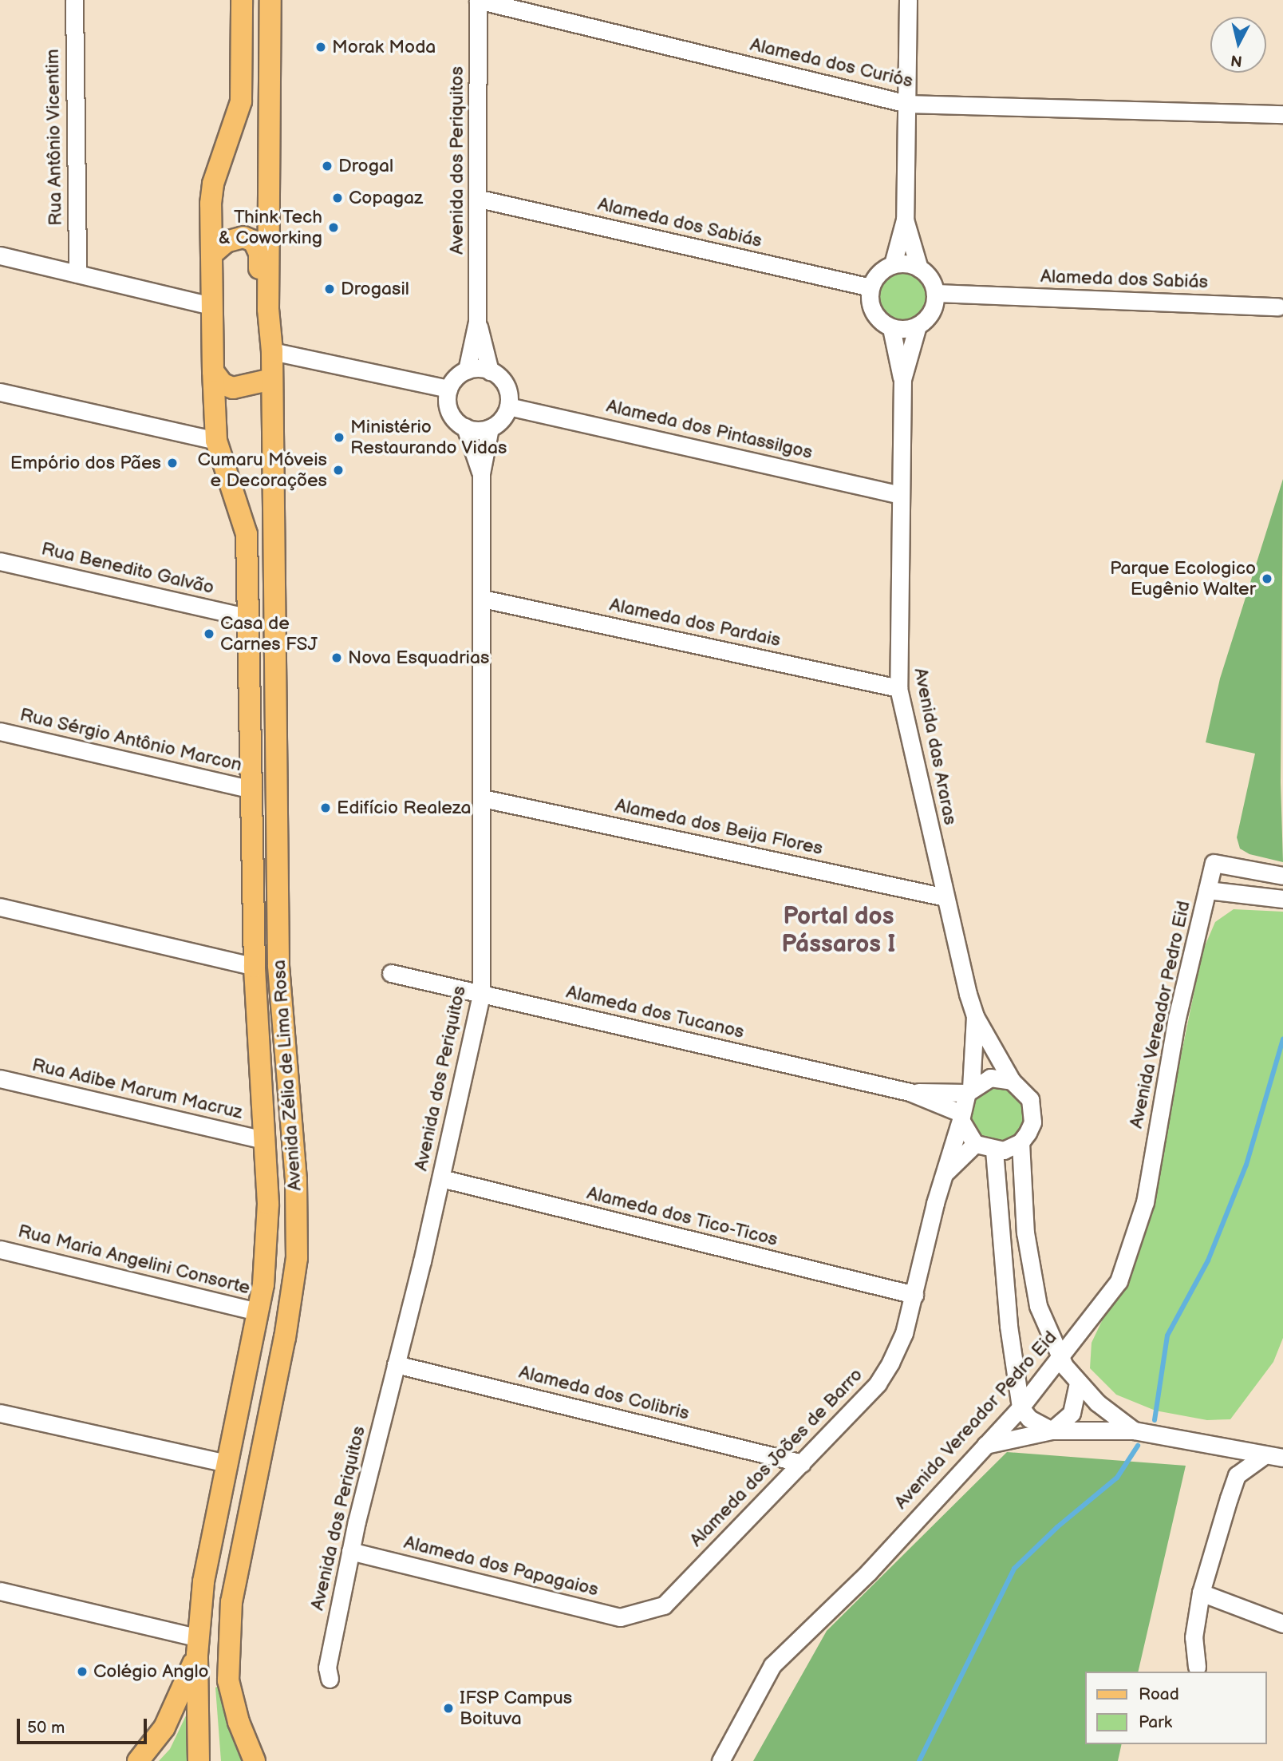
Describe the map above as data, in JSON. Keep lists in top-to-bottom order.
{
  "streets": {
    "main road": ["Avenida Zélia de Lima Rosa"],
    "street": [
      "Alameda dos Curiós",
      "Rua Antônio Vicentim",
      "Avenida dos Periquitos",
      "Alameda dos Sabiás",
      "Alameda dos Pintassilgos",
      "Rua Benedito Galvão",
      "Alameda dos Pardais",
      "Rua Sérgio Antônio Marcon",
      "Avenida das Araras",
      "Alameda dos Beija Flores",
      "Alameda dos Tucanos",
      "Avenida Vereador Pedro Eid",
      "Rua Adibe Marum Macruz",
      "Alameda dos Tico-Ticos",
      "Rua Maria Angelini Consorte",
      "Alameda dos Colibris",
      "Alameda dos Joões de Barro",
      "Alameda dos Papagaios"
    ]
  },
  "crossings": [
    ["Alameda dos Curiós", "Avenida dos Periquitos"],
    ["Avenida dos Periquitos", "Alameda dos Sabiás"],
    ["Avenida dos Periquitos", "Alameda dos Pardais"],
    ["Avenida dos Periquitos", "Alameda dos Beija Flores"],
    ["Avenida dos Periquitos", "Alameda dos Tucanos"],
    ["Avenida dos Periquitos", "Alameda dos Tico-Ticos"],
    ["Avenida dos Periquitos", "Alameda dos Colibris"],
    ["Avenida dos Periquitos", "Alameda dos Papagaios"],
    ["Alameda dos Pintassilgos", "Avenida das Araras"],
    ["Rua Benedito Galvão", "Avenida Zélia de Lima Rosa"],
    ["Alameda dos Pardais", "Avenida das Araras"],
    ["Rua Sérgio Antônio Marcon", "Avenida Zélia de Lima Rosa"],
    ["Avenida das Araras", "Alameda dos Beija Flores"],
    ["Avenida das Araras", "Alameda dos Joões de Barro"],
    ["Avenida Zélia de Lima Rosa", "Rua Adibe Marum Macruz"],
    ["Avenida Zélia de Lima Rosa", "Rua Maria Angelini Consorte"],
    ["Alameda dos Tico-Ticos", "Alameda dos Joões de Barro"],
    ["Alameda dos Colibris", "Alameda dos Joões de Barro"],
    ["Alameda dos Joões de Barro", "Alameda dos Papagaios"]
  ],
  "districts": ["Portal dos Pássaros I"],
  "places": [
    "Morak Moda",
    "Drogal",
    "Copagaz",
    "Think Tech & Coworking",
    "Drogasil",
    "Ministério Restaurando Vidas",
    "Empório dos Pães",
    "Cumaru Móveis e Decorações",
    "Parque Ecologico Eugênio Walter",
    "Casa de Carnes FSJ",
    "Nova Esquadrias",
    "Edifício Realeza",
    "Colégio Anglo",
    "IFSP Campus Boituva"
  ],
  "legend": ["Road", "Park"],
  "scale_bar": "50 m",
  "north": "bottom"
}
